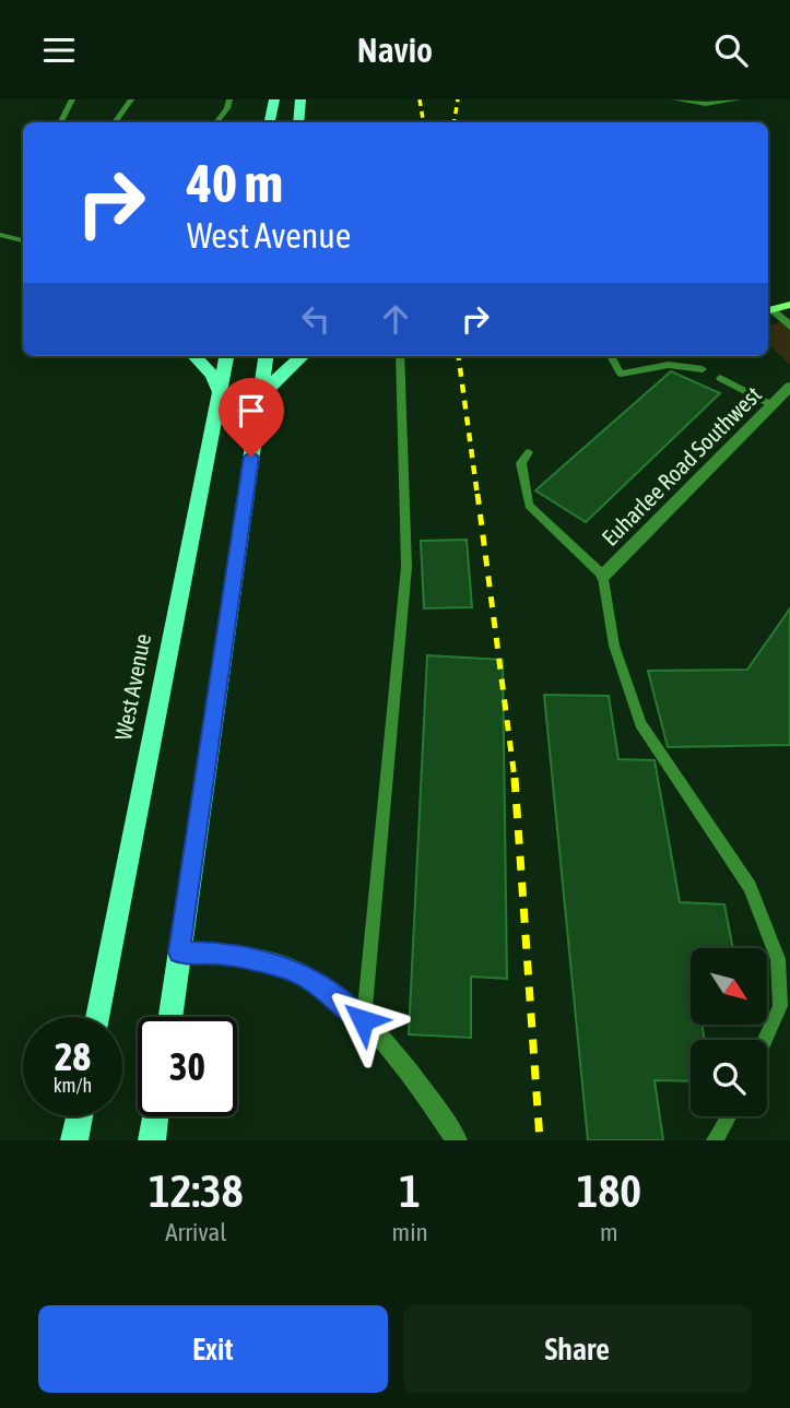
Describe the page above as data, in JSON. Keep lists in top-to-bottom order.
{
  "streets": {
    "main road": ["West Avenue"],
    "street": ["Euharlee Road Southwest"]
  },
  "north": "bottom right",
  "page": {
    "header": "Navio",
    "turn": ["40 m", "West Avenue"],
    "speed": "28 km/h",
    "limit": "30",
    "eta": [
      "12:38",
      "Arrival",
      "1",
      "min",
      "180",
      "m"
    ],
    "buttons": ["Exit", "Share"]
  }
}
